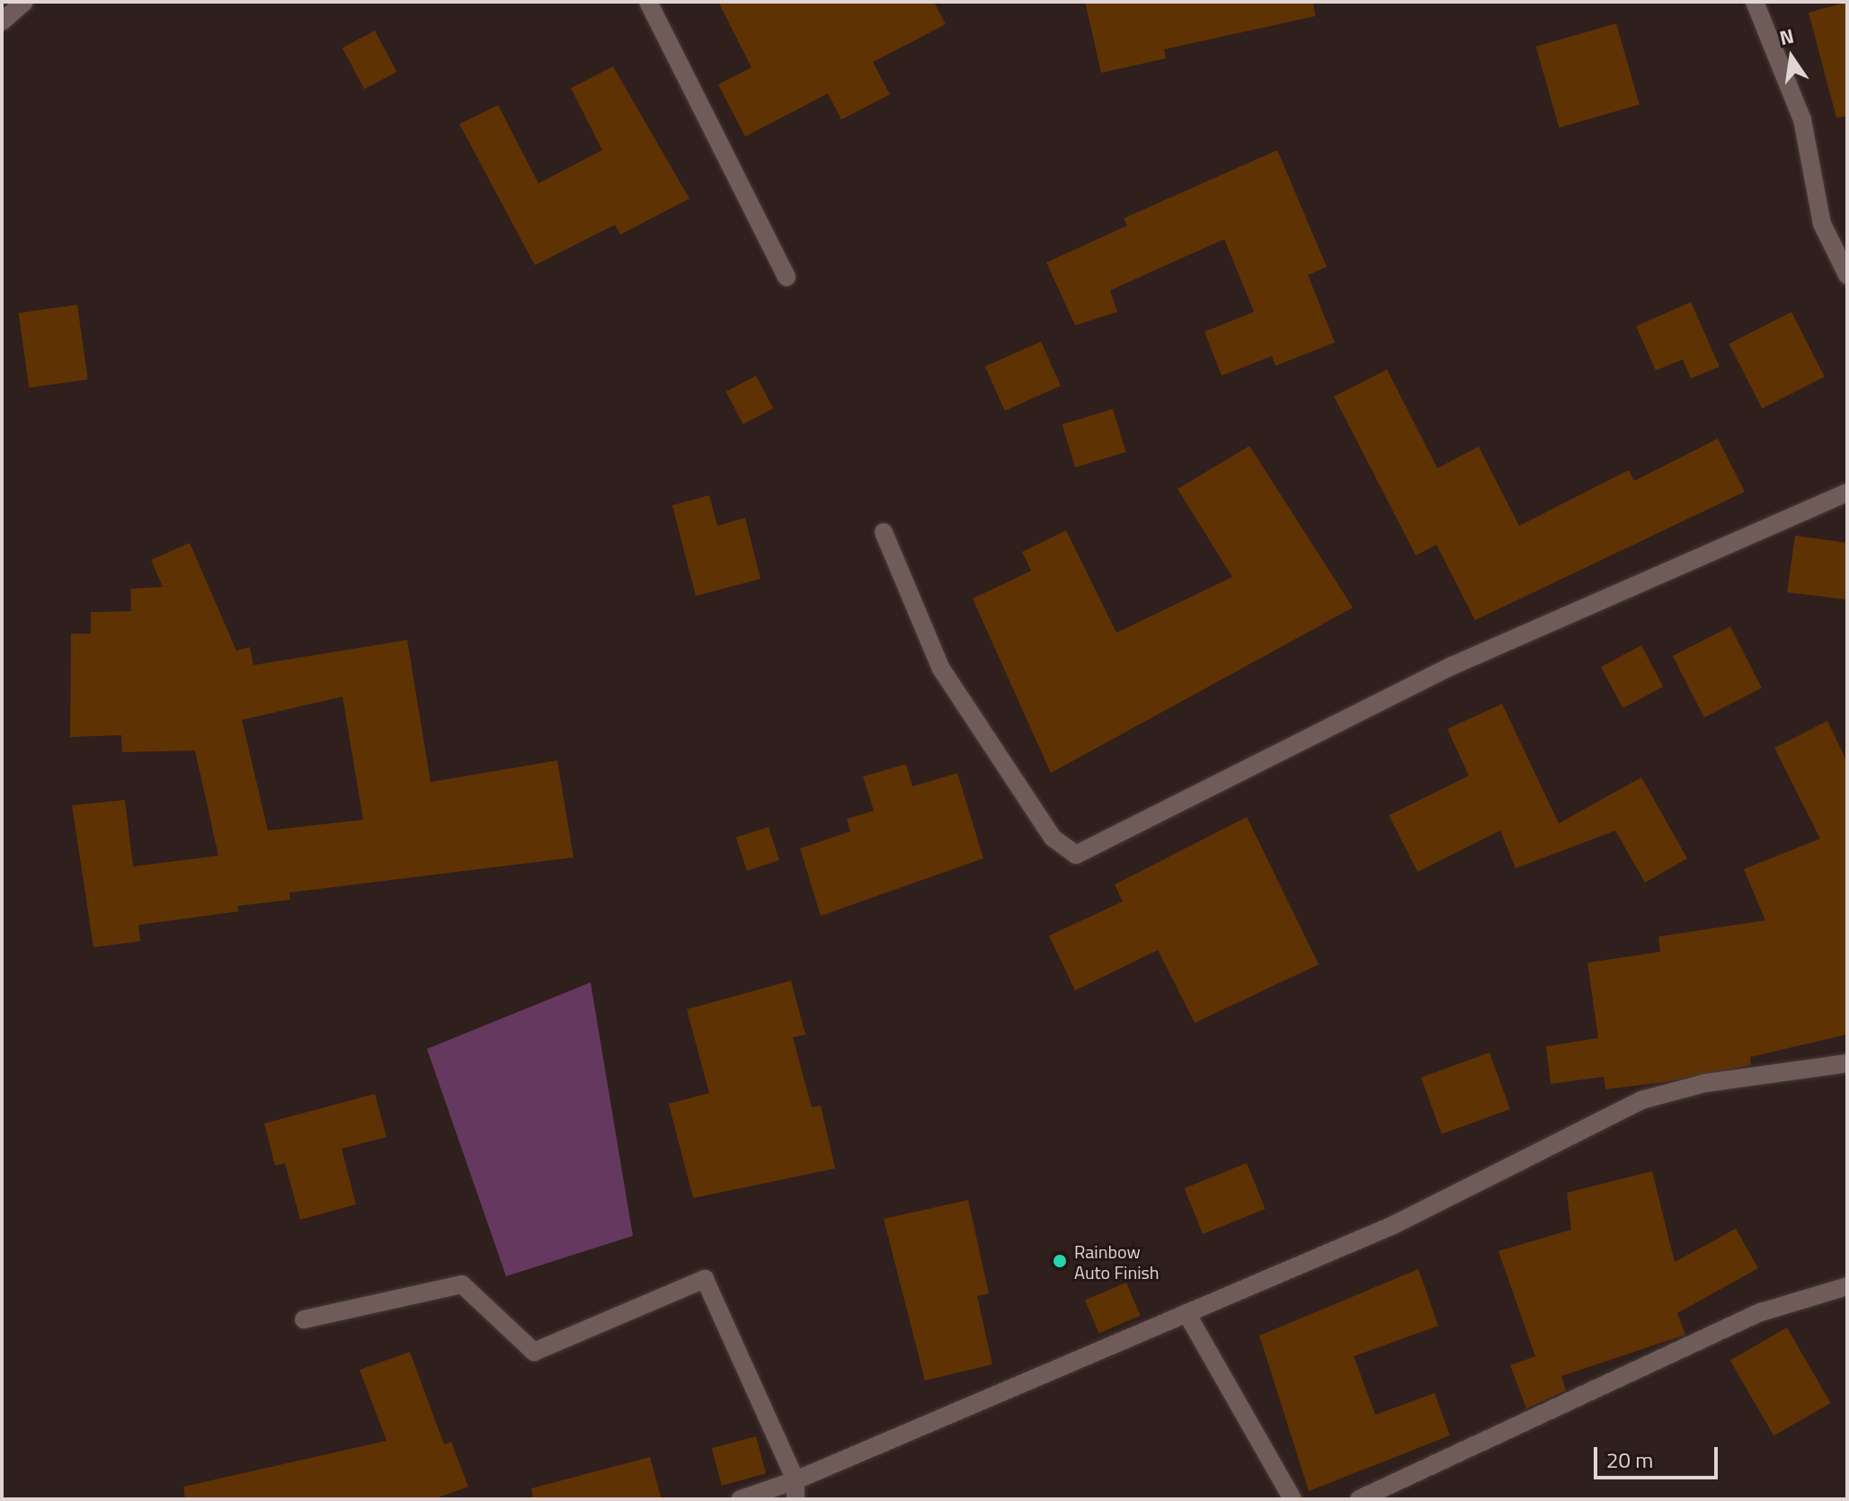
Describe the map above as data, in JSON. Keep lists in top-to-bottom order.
{
  "places": ["Rainbow Auto Finish"],
  "scale_bar": "20 m",
  "north": "top"
}
